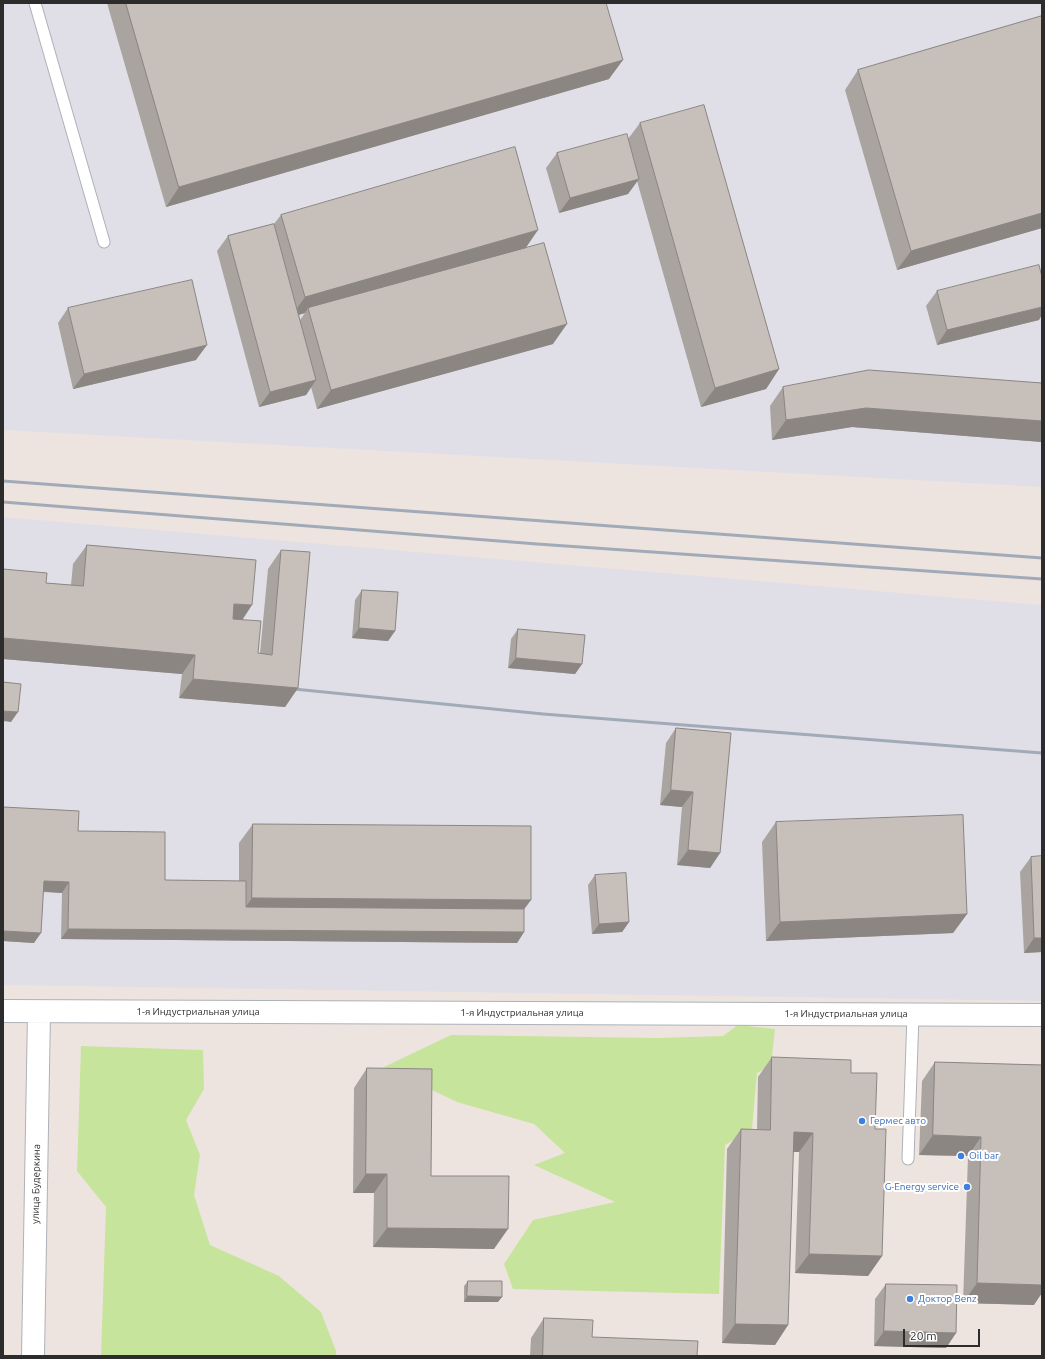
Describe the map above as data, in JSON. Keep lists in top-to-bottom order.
{
  "streets": {
    "main road": ["1-я Индустриальная улица", "улица Будеркина"]
  },
  "crossings": [
    ["1-я Индустриальная улица", "улица Будеркина"]
  ],
  "places": [
    "Гермес авто",
    "Oil bar",
    "G-Energy service",
    "Доктор Benz"
  ],
  "scale_bar": "20 m"
}
